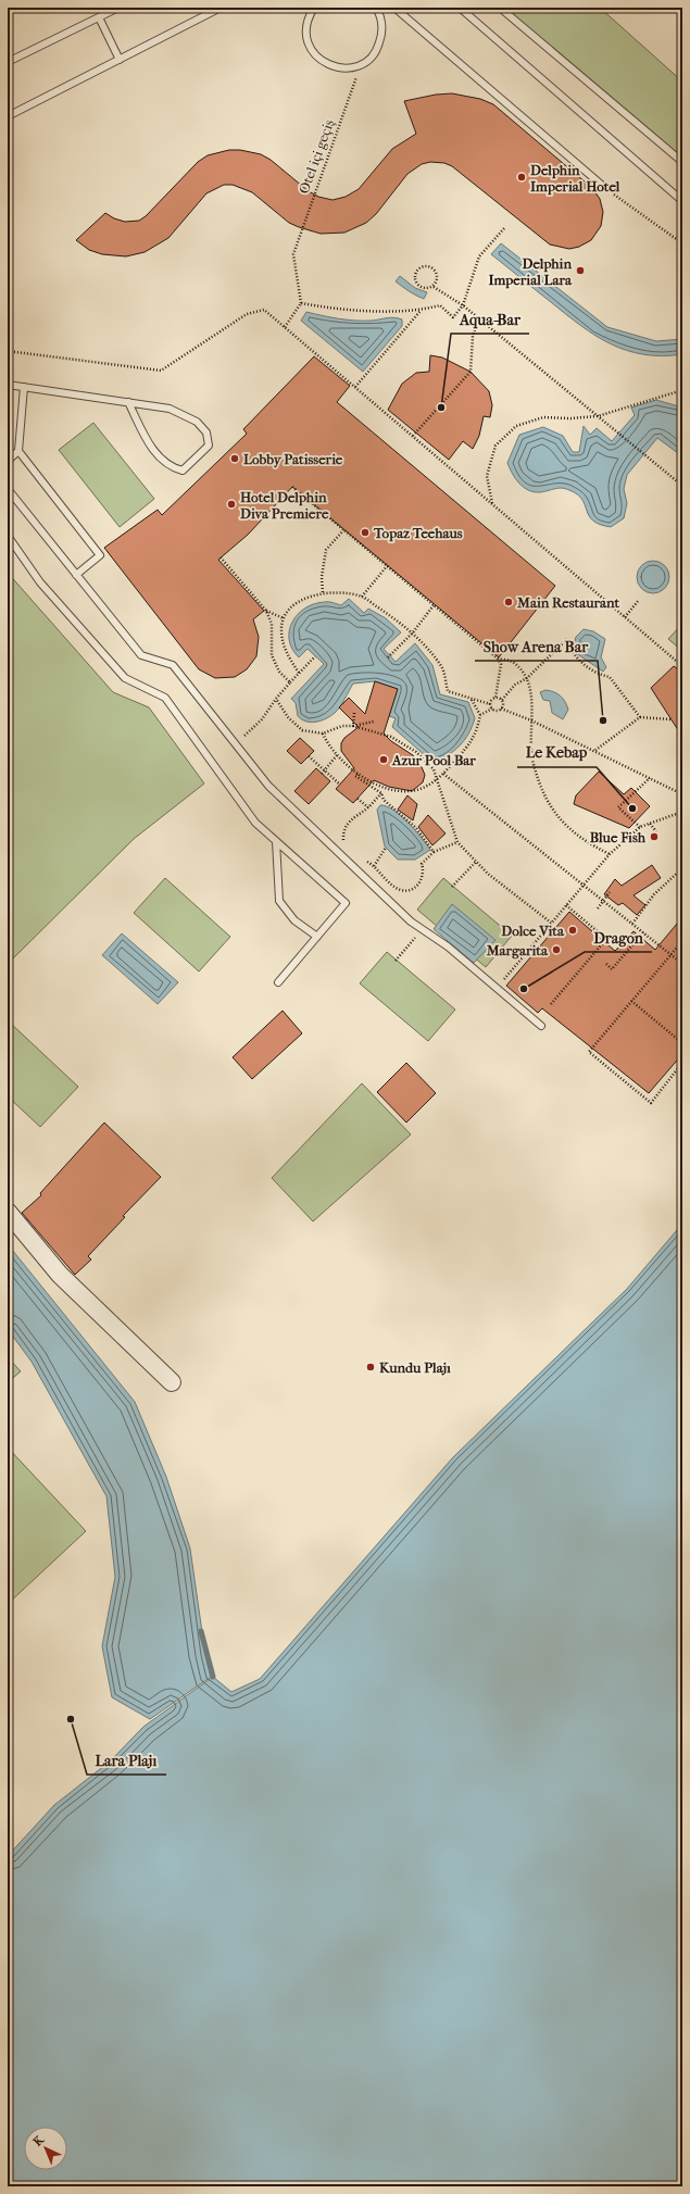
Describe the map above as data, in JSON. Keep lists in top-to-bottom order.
{
  "streets": {
    "path": ["Otel içi geçiş"]
  },
  "places": [
    "Delphin Imperial Hotel",
    "Delphin Imperial Lara",
    "Aqua-Bar",
    "Lobby Patisserie",
    "Hotel Delphin Diva Premiere",
    "Topaz Teehaus",
    "Main Restaurant",
    "Show Arena Bar",
    "Azur Pool Bar",
    "Le Kebap",
    "Blue Fish",
    "Dolce Vita",
    "Margarita",
    "Dragon",
    "Kundu Plajı",
    "Lara Plajı"
  ],
  "north": "top left"
}
